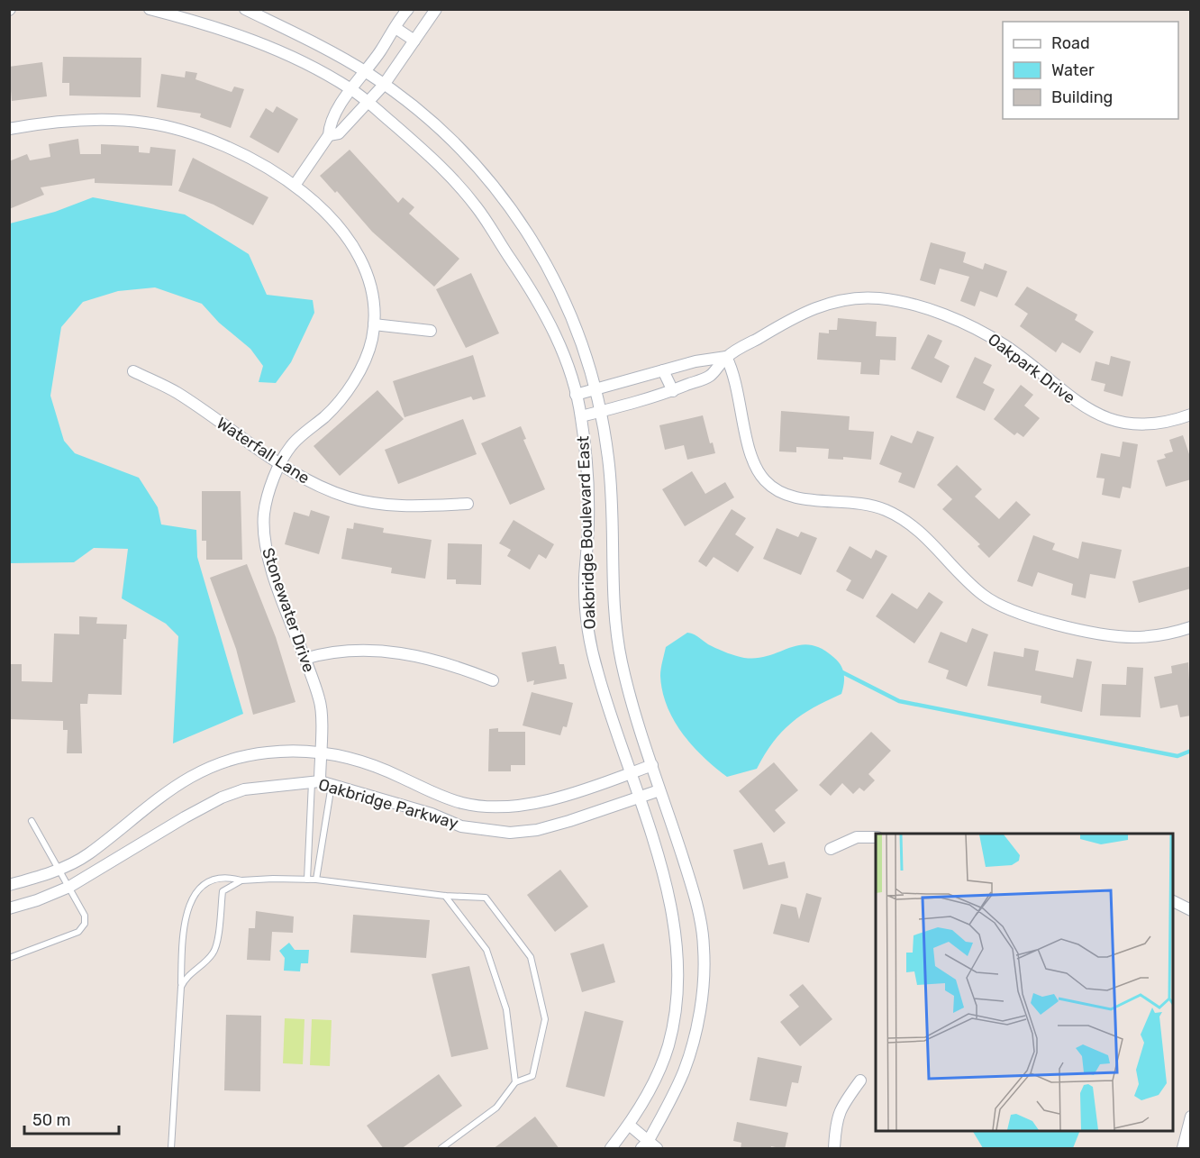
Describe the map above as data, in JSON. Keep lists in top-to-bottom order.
{
  "streets": {
    "street": [
      "Oakpark Drive",
      "Waterfall Lane",
      "Oakbridge Boulevard East",
      "Stonewater Drive",
      "Oakbridge Parkway"
    ]
  },
  "crossings": [
    ["Oakpark Drive", "Oakbridge Boulevard East"],
    ["Waterfall Lane", "Stonewater Drive"],
    ["Oakbridge Boulevard East", "Oakbridge Parkway"],
    ["Stonewater Drive", "Oakbridge Parkway"]
  ],
  "legend": ["Road", "Water", "Building"],
  "scale_bar": "50 m"
}
